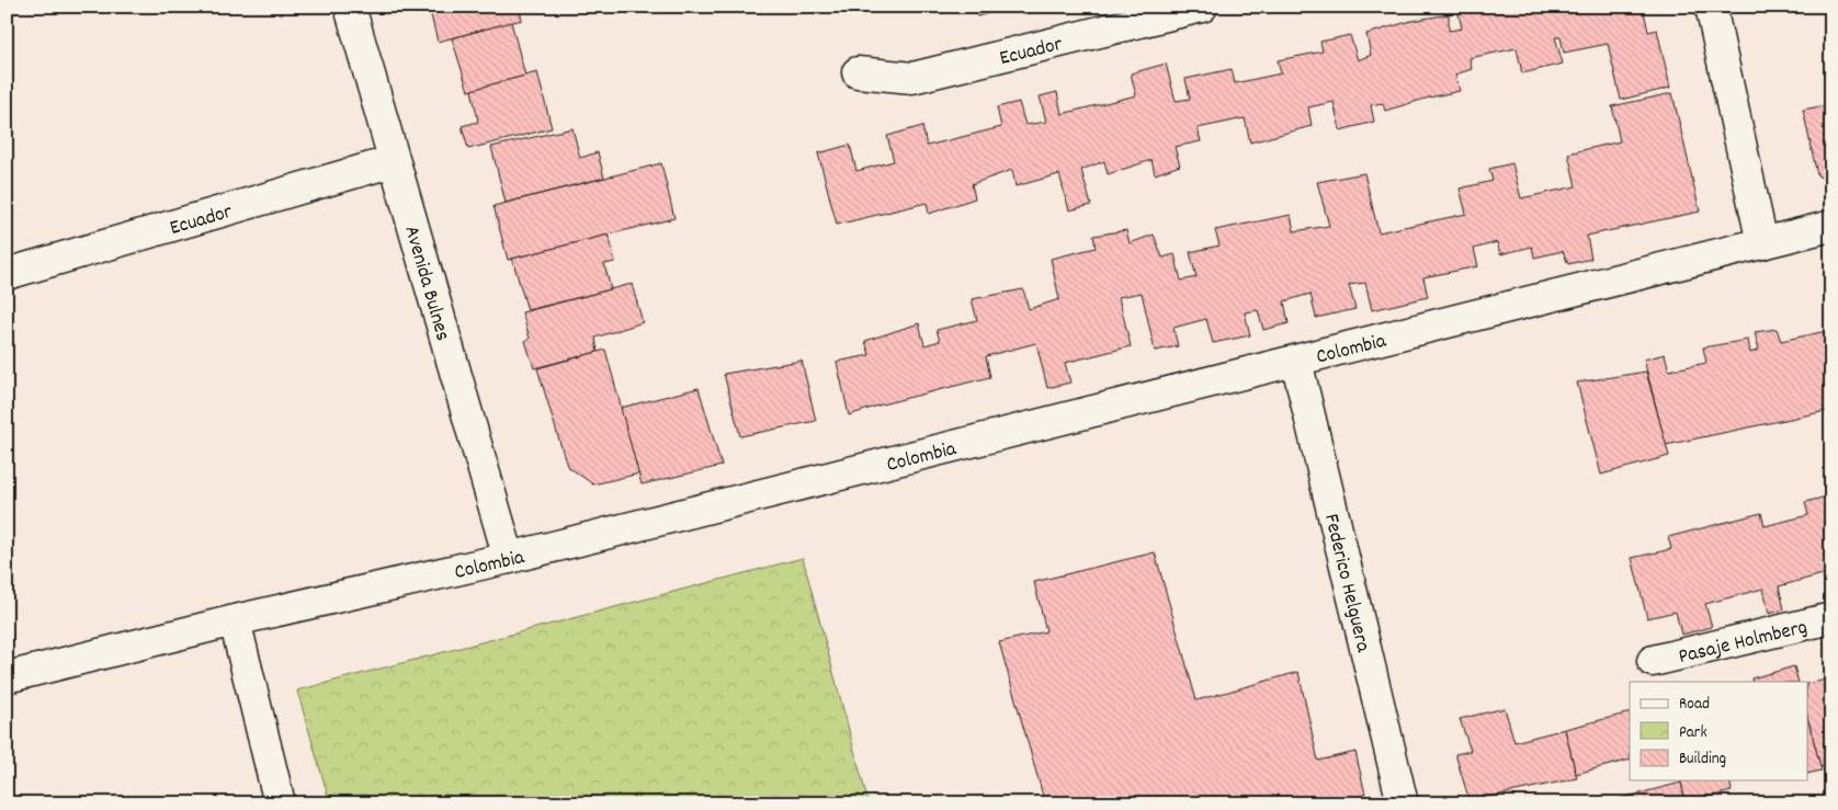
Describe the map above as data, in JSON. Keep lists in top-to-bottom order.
{
  "streets": {
    "street": [
      "Ecuador",
      "Avenida Bulnes",
      "Colombia",
      "Federico Helguera",
      "Pasaje Holmberg"
    ]
  },
  "crossings": [
    ["Ecuador", "Avenida Bulnes"],
    ["Avenida Bulnes", "Colombia"],
    ["Colombia", "Federico Helguera"]
  ],
  "legend": ["Road", "Park", "Building"]
}
